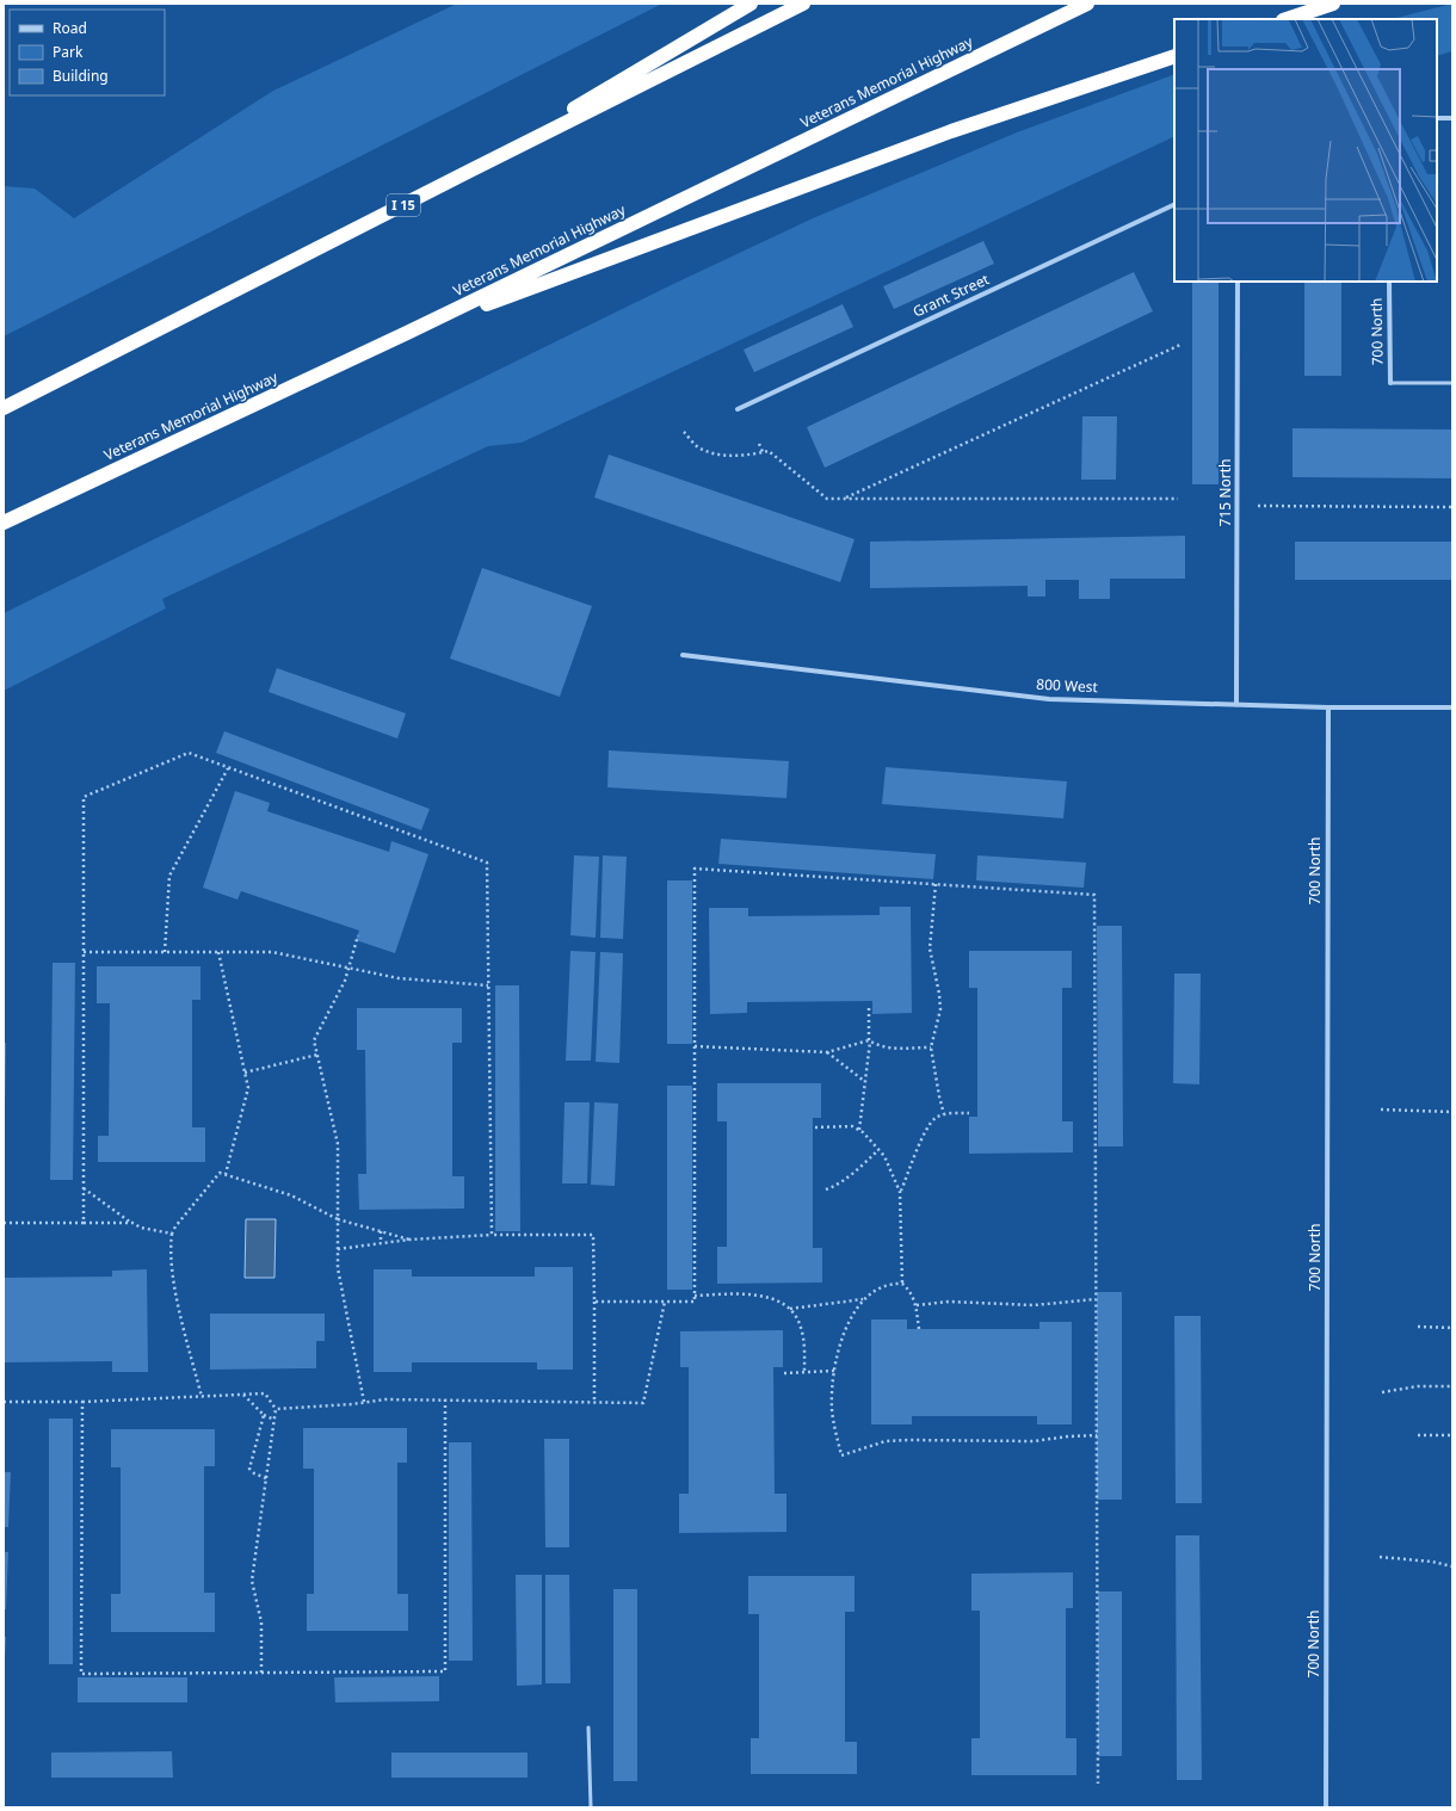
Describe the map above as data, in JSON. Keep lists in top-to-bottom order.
{
  "streets": {
    "highway": ["Veterans Memorial Highway", "I 15"],
    "street": [
      "Grant Street",
      "700 North",
      "715 North",
      "800 West"
    ]
  },
  "crossings": [
    ["700 North", "800 West"],
    ["715 North", "800 West"]
  ],
  "legend": ["Road", "Park", "Building"]
}
